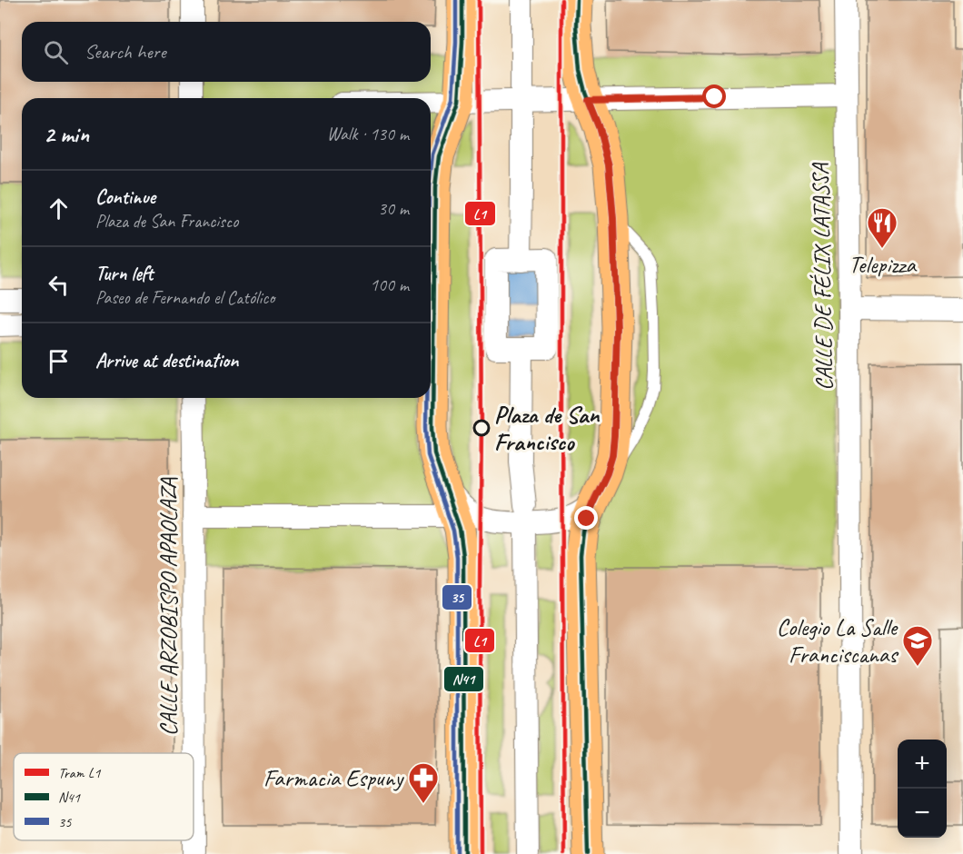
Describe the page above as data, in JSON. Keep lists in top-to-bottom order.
{
  "streets": {
    "street": ["CALLE DE FÉLIX LATASSA", "CALLE ARZOBISPO APAOLAZA"]
  },
  "places": {
    "restaurant": ["Telepizza"],
    "other": ["Plaza de San Francisco"],
    "school or university": ["Colegio La Salle Franciscanas"],
    "pharmacy": ["Farmacia Espuny"]
  },
  "lines": ["tram line L1", "transit line N41", "transit line 35"],
  "legend": ["Tram L1", "N41", "35"],
  "page": {
    "search": "Search here",
    "heading": ["2 min", "Walk · 130 m"],
    "list": [
      ["Continue", "Plaza de San Francisco", "30 m"],
      ["Turn left", "Paseo de Fernando el Católico", "100 m"],
      "Arrive at destination"
    ],
    "map_buttons": ["+", "−"]
  }
}
